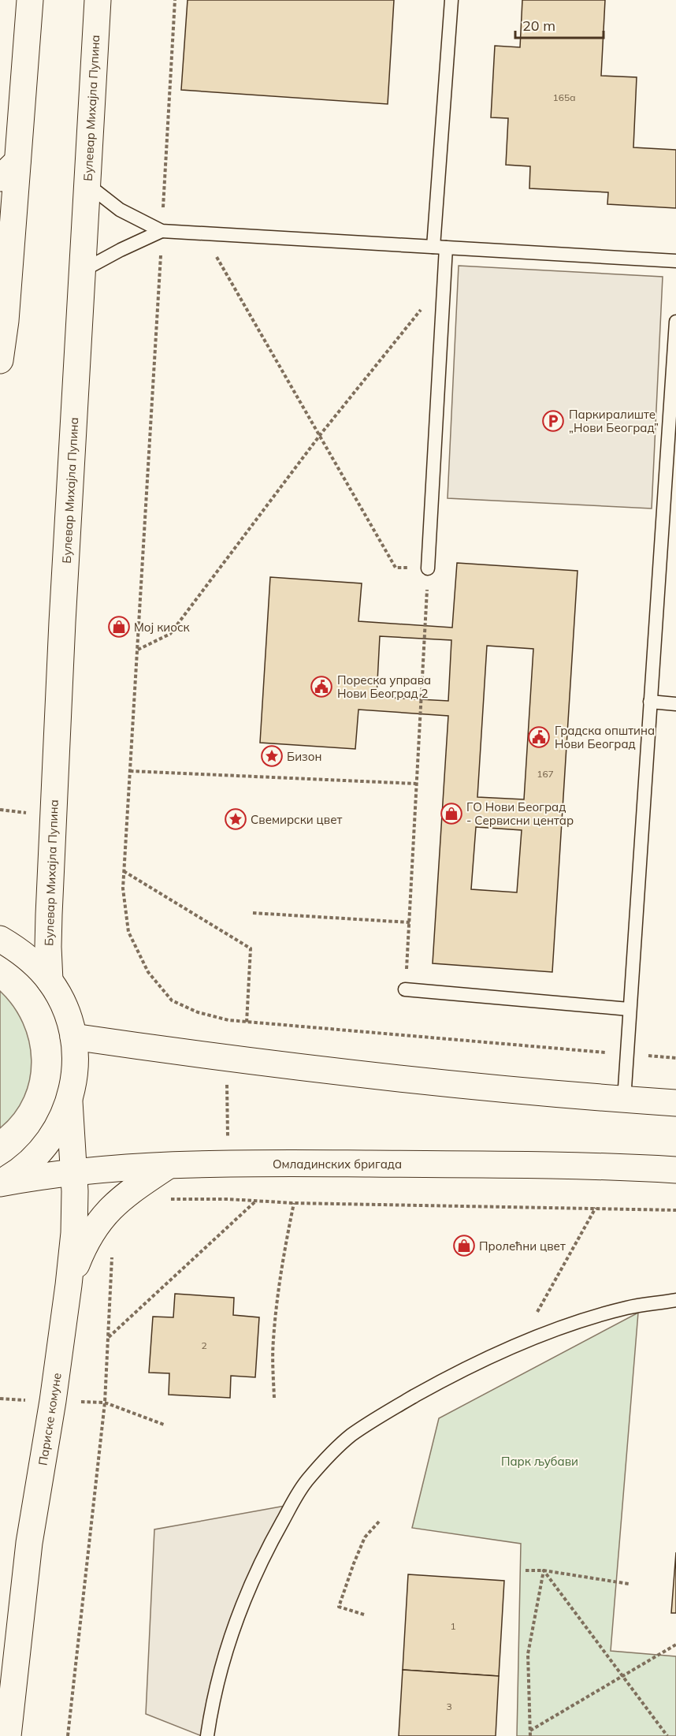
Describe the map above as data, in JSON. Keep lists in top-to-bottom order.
{
  "streets": {
    "main road": ["Булевар Михајла Пупина", "Омладинских бригада", "Париске комуне"]
  },
  "crossings": [
    ["Омладинских бригада", "Париске комуне"]
  ],
  "parks": ["Парк љубави"],
  "places": {
    "parking": ["Паркиралиште „Нови Београд”"],
    "shop": ["Мој киоск", "ГО Нови Београд - Сервисни центар", "Пролећни цвет"],
    "public building": ["Пореска управа Нови Београд 2", "Градска општина Нови Београд"],
    "place": ["Бизон", "Свемирски цвет"]
  },
  "house_numbers": [
    "165a",
    "167",
    "2",
    "1",
    "3"
  ],
  "scale_bar": "20 m"
}
